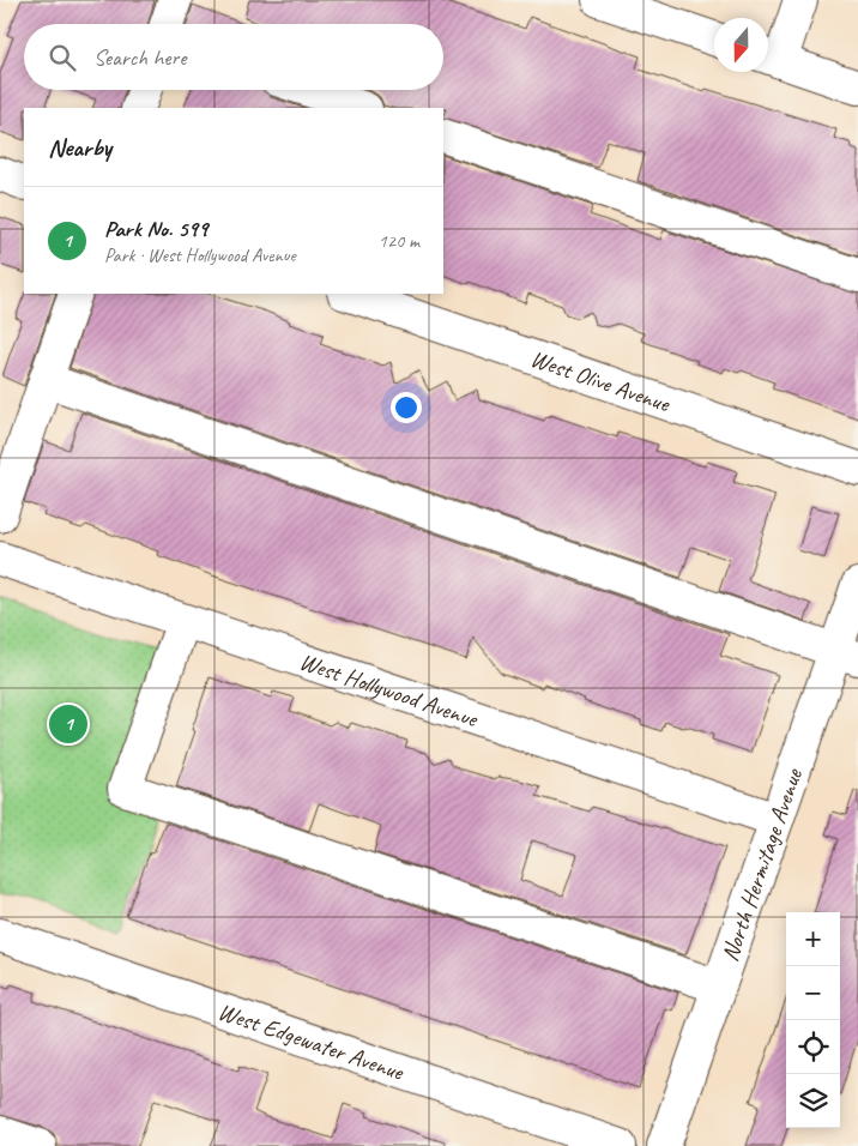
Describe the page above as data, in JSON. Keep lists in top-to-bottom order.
{
  "streets": {
    "street": [
      "West Olive Avenue",
      "West Hollywood Avenue",
      "North Hermitage Avenue",
      "West Edgewater Avenue"
    ]
  },
  "crossings": [
    ["West Hollywood Avenue", "North Hermitage Avenue"]
  ],
  "north": "bottom",
  "page": {
    "search": "Search here",
    "heading": "Nearby",
    "list": [
      {
        "mark": "1",
        "name": "Park No. 599",
        "note": "Park · West Hollywood Avenue",
        "value": "120 m"
      }
    ],
    "pins": "1",
    "map_buttons": ["+", "−"]
  }
}
